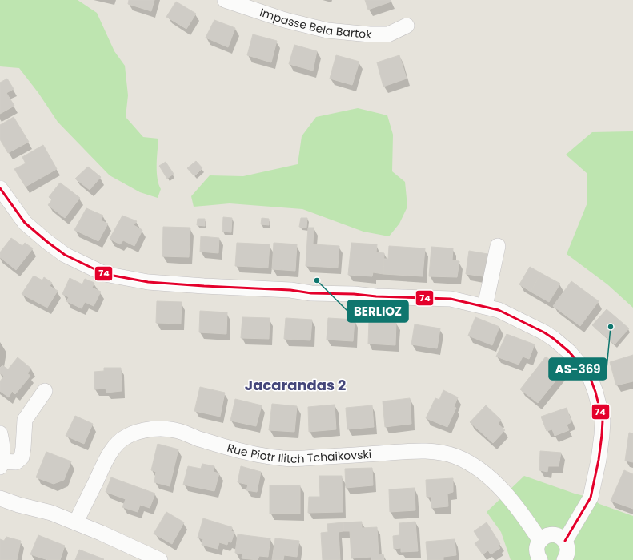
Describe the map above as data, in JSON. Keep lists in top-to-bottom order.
{
  "streets": {
    "street": ["Impasse Bela Bartok", "Rue Piotr Ilitch Tchaikovski"]
  },
  "districts": ["Jacarandas 2"],
  "places": ["BERLIOZ", "AS-369"],
  "lines": ["transit line 74"]
}
